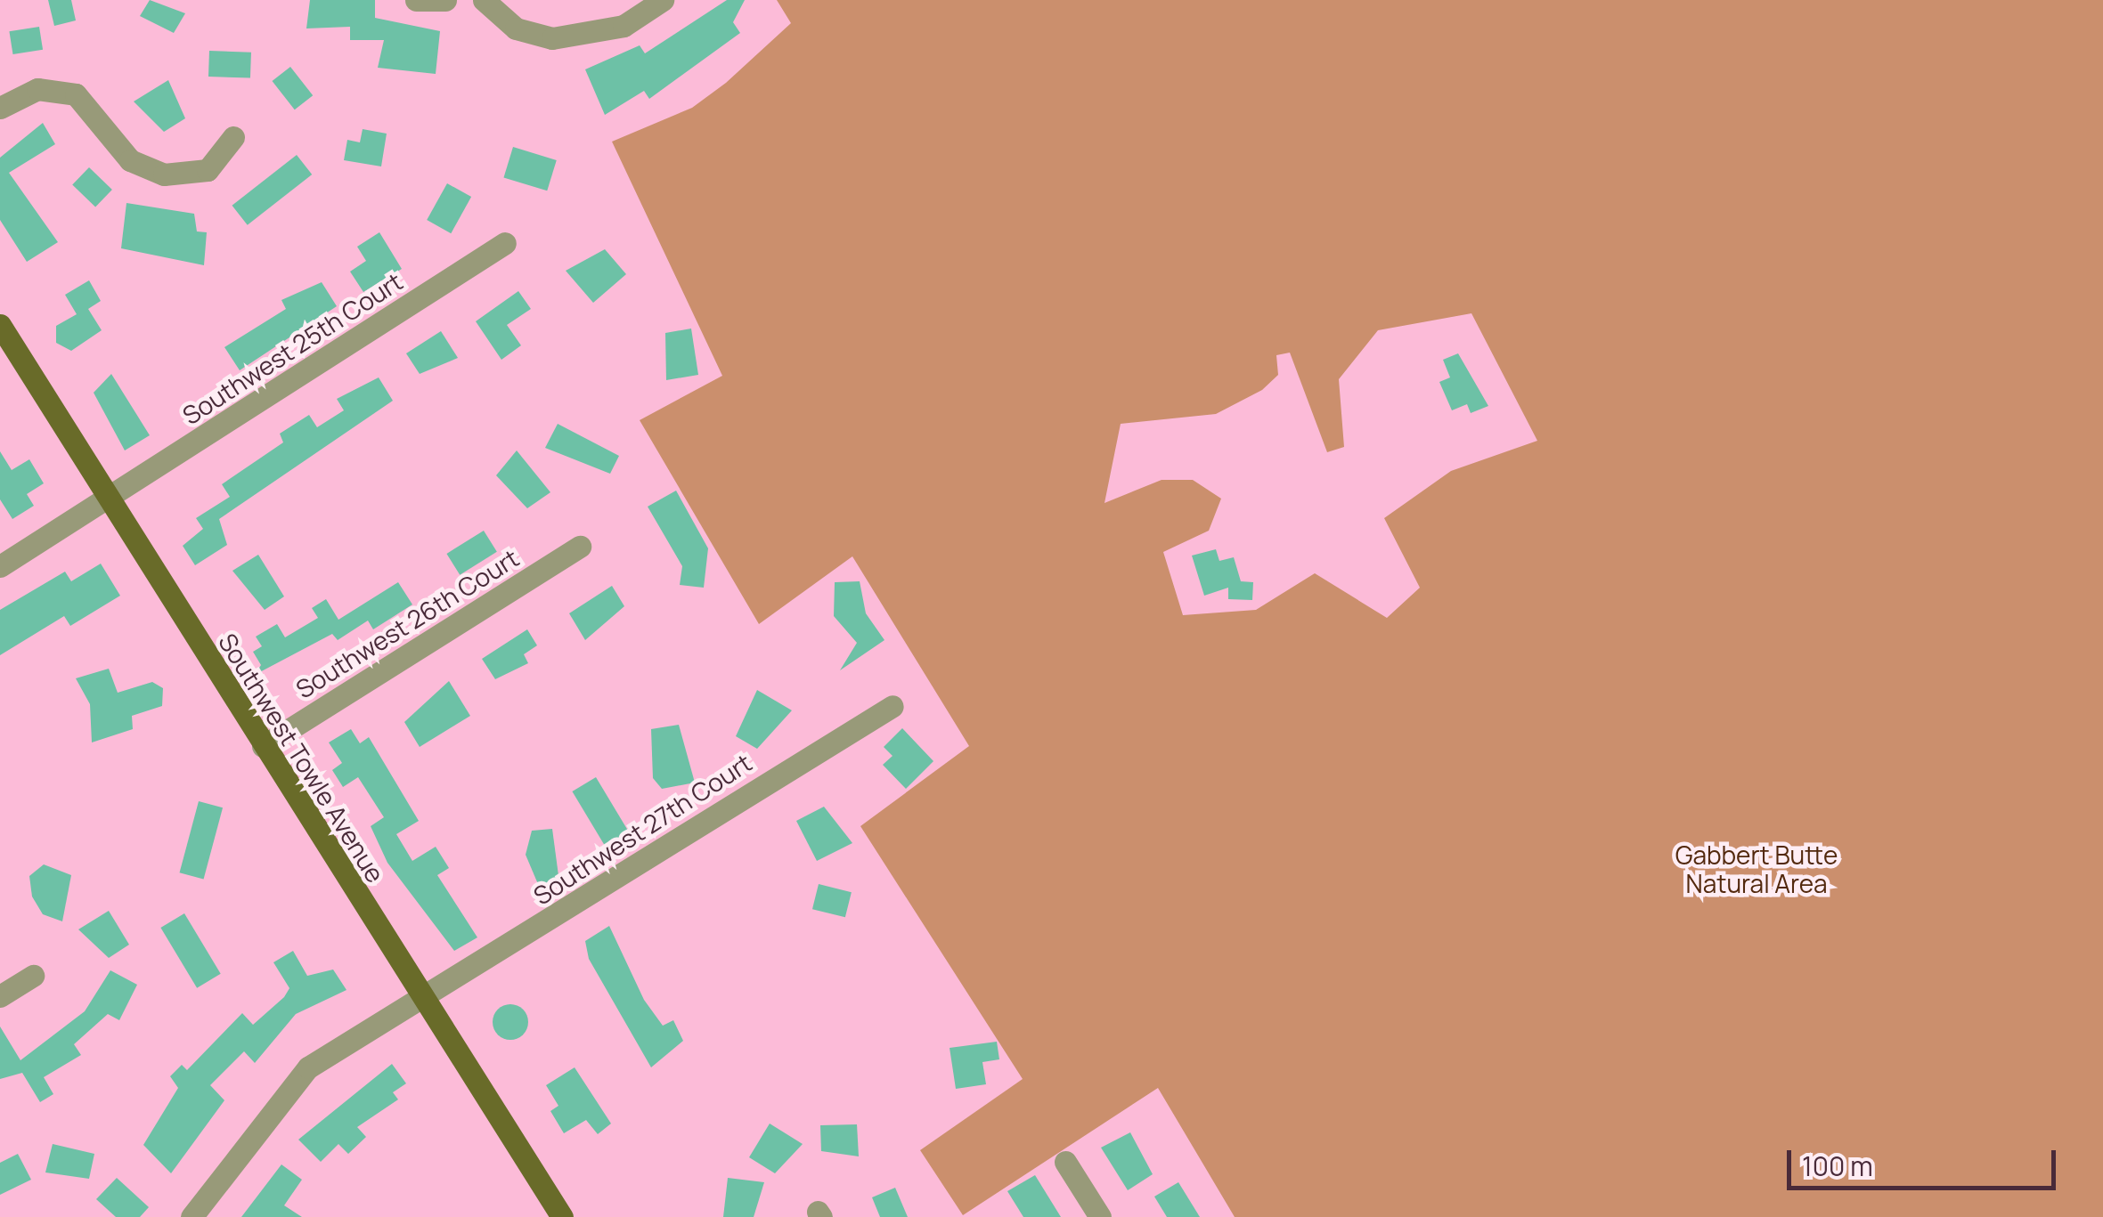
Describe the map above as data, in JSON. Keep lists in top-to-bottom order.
{
  "streets": {
    "main road": ["Southwest Towle Avenue"],
    "street": ["Southwest 25th Court", "Southwest 26th Court", "Southwest 27th Court"]
  },
  "crossings": [
    ["Southwest 25th Court", "Southwest Towle Avenue"],
    ["Southwest 26th Court", "Southwest Towle Avenue"],
    ["Southwest Towle Avenue", "Southwest 27th Court"]
  ],
  "parks": ["Gabbert Butte Natural Area"],
  "scale_bar": "100 m"
}
